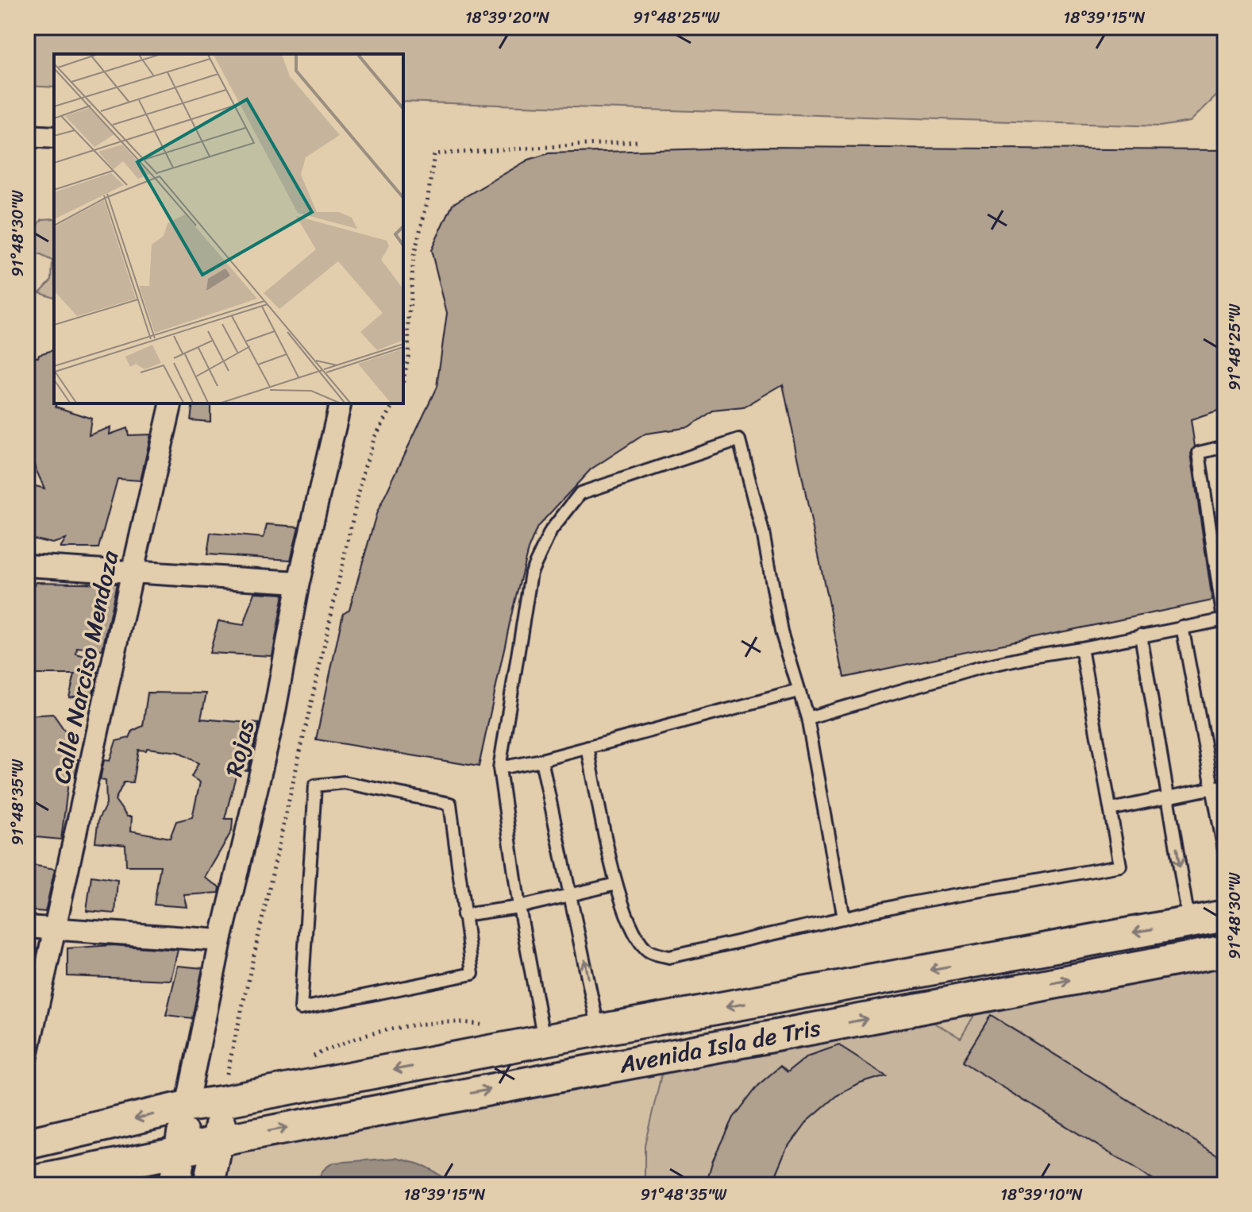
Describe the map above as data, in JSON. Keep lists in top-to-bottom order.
{
  "streets": {
    "main road": ["Avenida Isla de Tris"],
    "street": ["Calle Narciso Mendoza", "Rojas"]
  },
  "crossings": [
    ["Rojas", "Avenida Isla de Tris"]
  ],
  "coordinates": [
    "18°39'20\"N",
    "91°48'25\"W",
    "18°39'15\"N",
    "91°48'30\"W",
    "91°48'35\"W",
    "18°39'10\"N"
  ]
}
